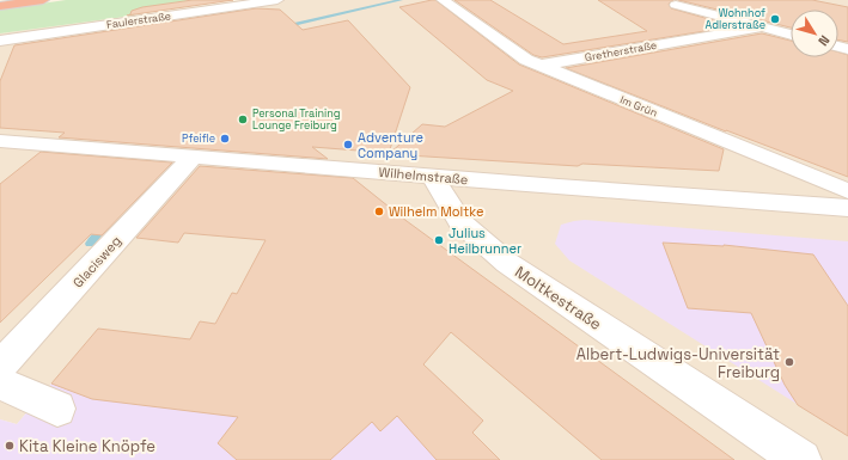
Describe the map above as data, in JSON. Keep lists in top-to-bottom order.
{
  "streets": {
    "street": [
      "Faulerstraße",
      "Gretherstraße",
      "Im Grün",
      "Wilhelmstraße",
      "Glacisweg",
      "Moltkestraße"
    ]
  },
  "crossings": [
    ["Gretherstraße", "Im Grün"],
    ["Wilhelmstraße", "Glacisweg"],
    ["Wilhelmstraße", "Moltkestraße"]
  ],
  "places": [
    "Wohnhof Adlerstraße",
    "Personal Training Lounge Freiburg",
    "Pfeifle",
    "Adventure Company",
    "Wilhelm Moltke",
    "Julius Heilbrunner",
    "Albert-Ludwigs-Universität Freiburg",
    "Kita Kleine Knöpfe"
  ],
  "north": "bottom right"
}
